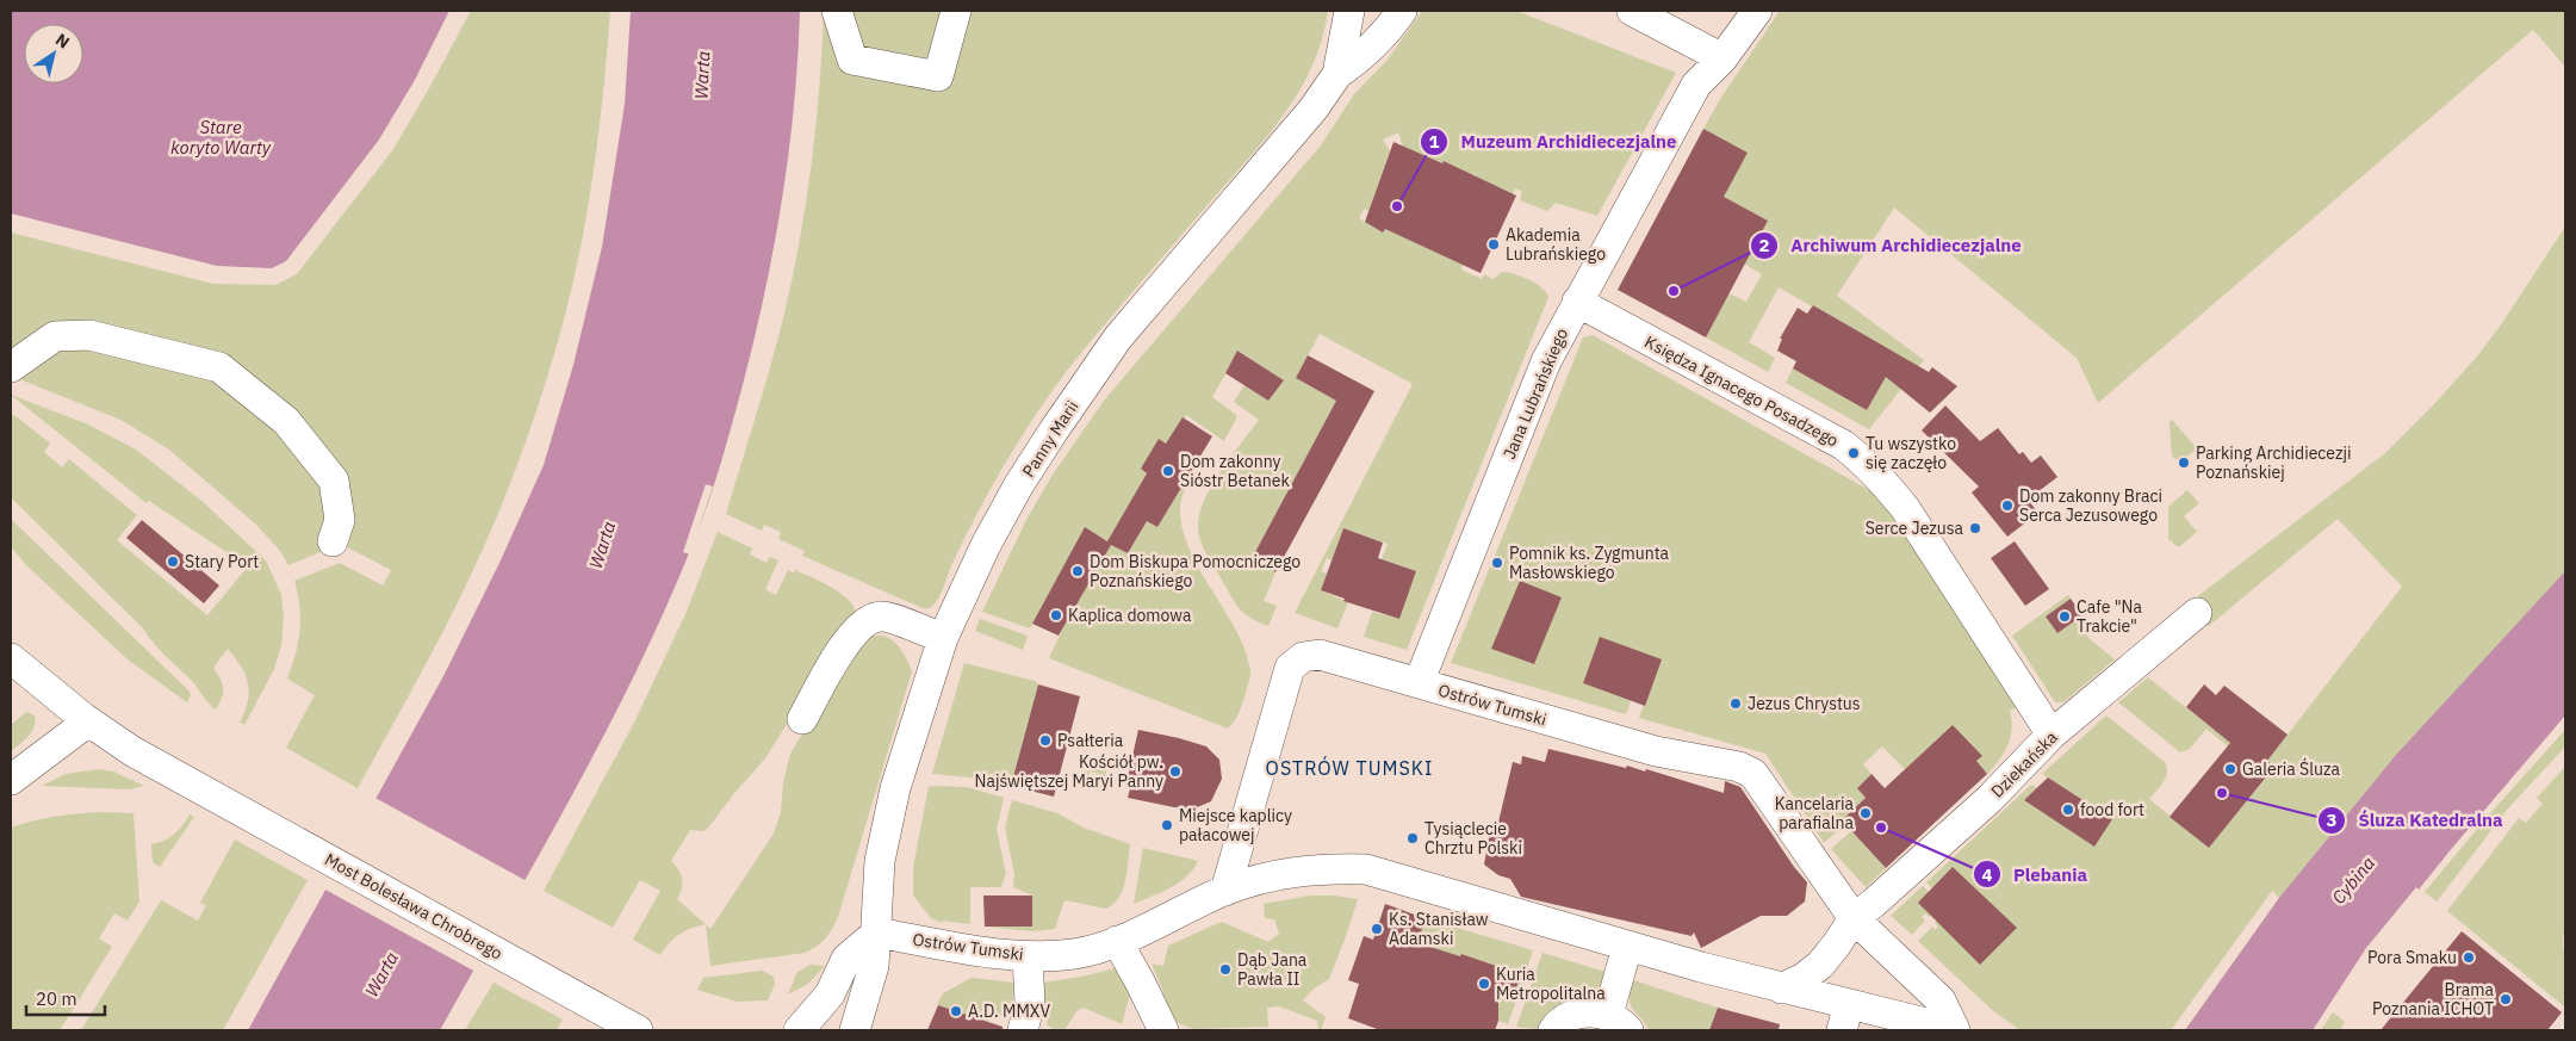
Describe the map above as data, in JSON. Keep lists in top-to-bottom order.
{
  "streets": {
    "street": [
      "Księdza Ignacego Posadzego",
      "Jana Lubrańskiego",
      "Panny Marii",
      "Ostrów Tumski",
      "Dziekańska",
      "Most Bolesława Chrobrego"
    ]
  },
  "crossings": [
    ["Księdza Ignacego Posadzego", "Jana Lubrańskiego"],
    ["Księdza Ignacego Posadzego", "Dziekańska"],
    ["Jana Lubrańskiego", "Ostrów Tumski"],
    ["Panny Marii", "Ostrów Tumski"],
    ["Ostrów Tumski", "Dziekańska"]
  ],
  "districts": ["OSTRÓW TUMSKI"],
  "water": ["Warta", "Stare koryto Warty", "Cybina"],
  "places": [
    "Muzeum Archidiecezjalne",
    "Akademia Lubrańskiego",
    "Archiwum Archidiecezjalne",
    "Tu wszystko się zaczęło",
    "Parking Archidiecezji Poznańskiej",
    "Dom zakonny Sióstr Betanek",
    "Dom zakonny Braci Serca Jezusowego",
    "Serce Jezusa",
    "Stary Port",
    "Pomnik ks. Zygmunta Masłowskiego",
    "Dom Biskupa Pomocniczego Poznańskiego",
    "Kaplica domowa",
    "Cafe \"Na Trakcie\"",
    "Jezus Chrystus",
    "Psałteria",
    "Galeria Śluza",
    "Kościół pw. Najświętszej Maryi Panny",
    "Śluza Katedralna",
    "food fort",
    "Kancelaria parafialna",
    "Miejsce kaplicy pałacowej",
    "Plebania",
    "Tysiąclecie Chrztu Polski",
    "Ks. Stanisław Adamski",
    "Pora Smaku",
    "Dąb Jana Pawła II",
    "Kuria Metropolitalna",
    "Brama Poznania ICHOT",
    "A.D. MMXV"
  ],
  "scale_bar": "20 m",
  "north": "top right"
}
